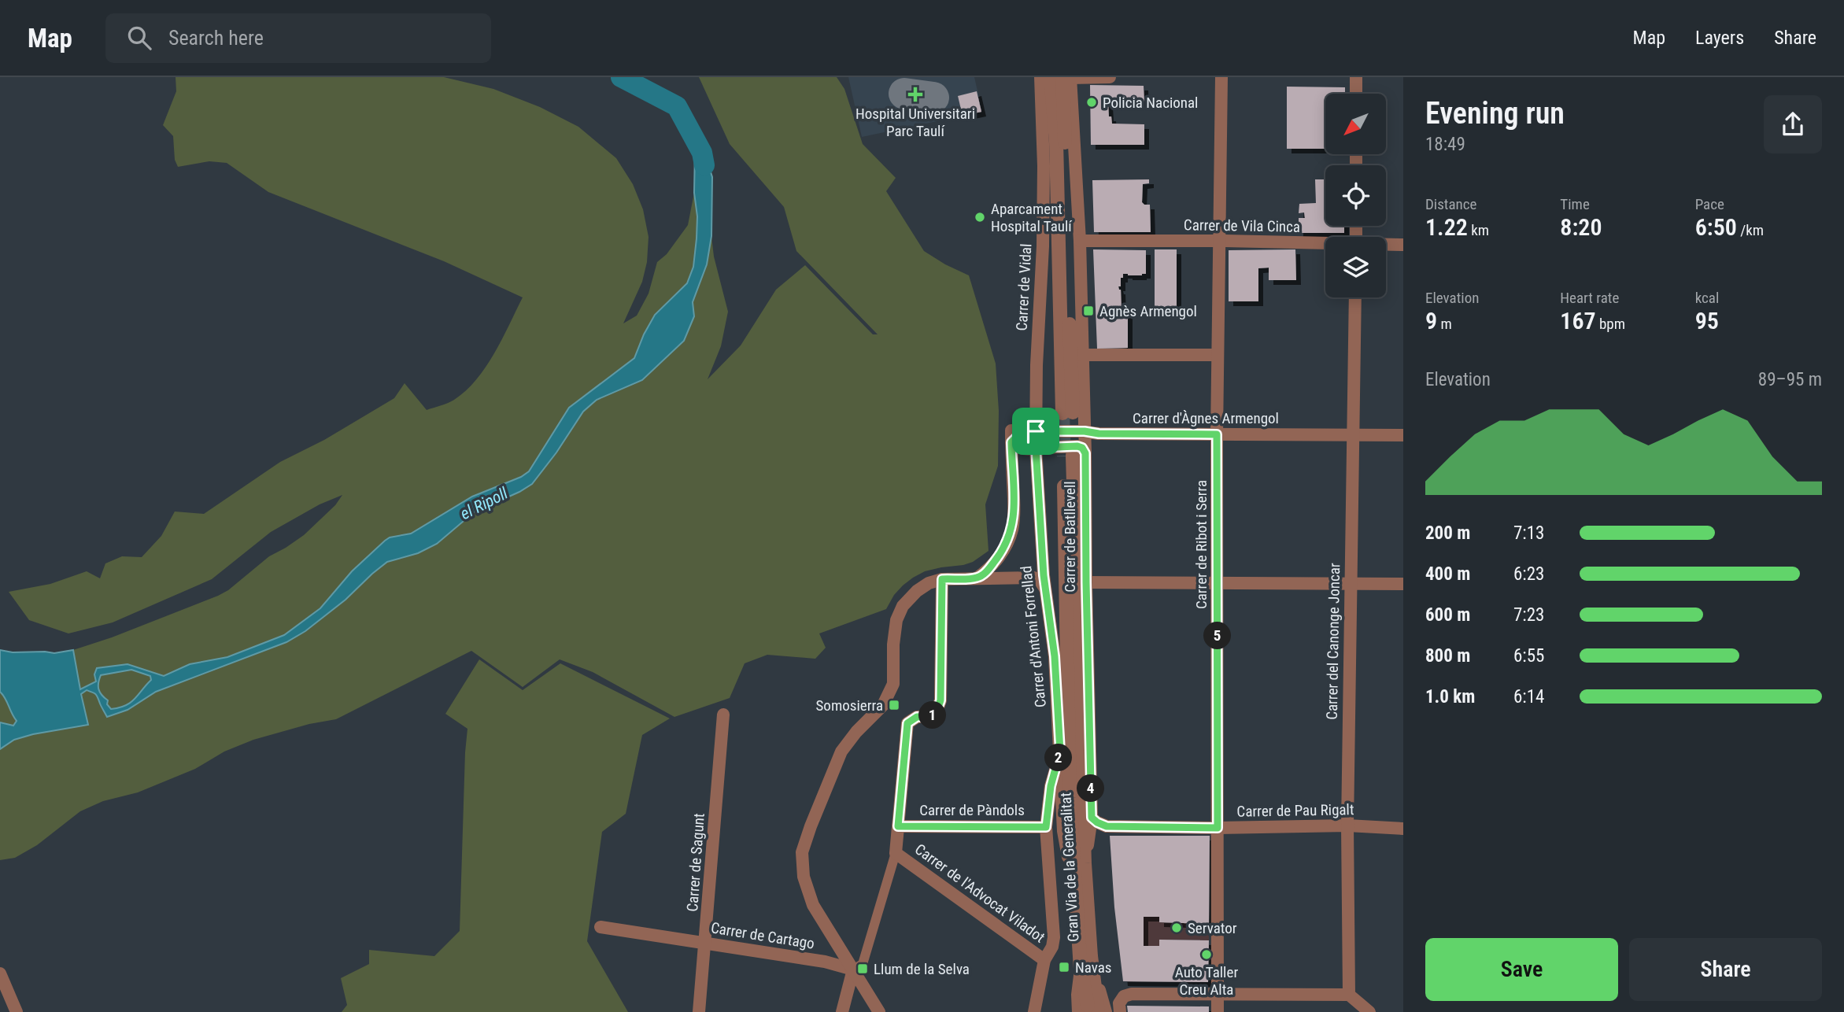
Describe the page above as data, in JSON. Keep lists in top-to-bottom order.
{
  "streets": {
    "street": [
      "Carrer de Vila Cinca",
      "Carrer de Vidal",
      "Carrer d'Àgnes Armengol",
      "Carrer de Batllevell",
      "Carrer de Ribot i Serra",
      "Carrer d'Antoni Forrellad",
      "Carrer del Canonge Joncar",
      "Carrer de Pàndols",
      "Carrer de Pau Rigalt",
      "Carrer de Sagunt",
      "Gran Via de la Generalitat",
      "Carrer de l'Advocat Viladot",
      "Carrer de Cartago"
    ]
  },
  "crossings": [
    ["Carrer de Vila Cinca", "Carrer de Batllevell"],
    ["Carrer de Vila Cinca", "Carrer de Ribot i Serra"],
    ["Carrer de Vidal", "Carrer d'Àgnes Armengol"],
    ["Carrer de Vidal", "Carrer d'Antoni Forrellad"],
    ["Carrer d'Àgnes Armengol", "Carrer de Batllevell"],
    ["Carrer d'Àgnes Armengol", "Carrer de Ribot i Serra"],
    ["Carrer d'Àgnes Armengol", "Carrer d'Antoni Forrellad"],
    ["Carrer d'Àgnes Armengol", "Carrer del Canonge Joncar"],
    ["Carrer de Batllevell", "Carrer de Pau Rigalt"],
    ["Carrer de Batllevell", "Gran Via de la Generalitat"],
    ["Carrer de Ribot i Serra", "Carrer de Pau Rigalt"],
    ["Carrer d'Antoni Forrellad", "Gran Via de la Generalitat"],
    ["Carrer del Canonge Joncar", "Carrer de Pau Rigalt"],
    ["Carrer de Sagunt", "Carrer de Cartago"]
  ],
  "water": ["el Ripoll"],
  "places": {
    "health": ["Hospital Universitari Parc Taulí"],
    "other": [
      "Policia Nacional",
      "Aparcament Hospital Taulí",
      "Servator",
      "Auto Taller Creu Alta"
    ],
    "transit": [
      "Agnès Armengol",
      "Somosierra",
      "Navas",
      "Llum de la Selva"
    ]
  },
  "north": "bottom left",
  "page": {
    "header": "Map",
    "search": "Search here",
    "nav": ["Map", "Layers", "Share"],
    "heading": ["Evening run", "18:49"],
    "stats": [
      ["Distance", "1.22 km"],
      ["Time", "8:20"],
      ["Pace", "6:50 /km"],
      ["Elevation", "9 m"],
      ["Heart rate", "167 bpm"],
      ["kcal", "95"]
    ],
    "chart": ["Elevation", "89–95 m"],
    "list": [
      {
        "name": "200 m",
        "note": "7:13"
      },
      {
        "name": "400 m",
        "note": "6:23"
      },
      {
        "name": "600 m",
        "note": "7:23"
      },
      {
        "name": "800 m",
        "note": "6:55"
      },
      {
        "name": "1.0 km",
        "note": "6:14"
      }
    ],
    "pins": [
      "5",
      "1",
      "2",
      "4"
    ],
    "buttons": ["Save", "Share"]
  }
}
